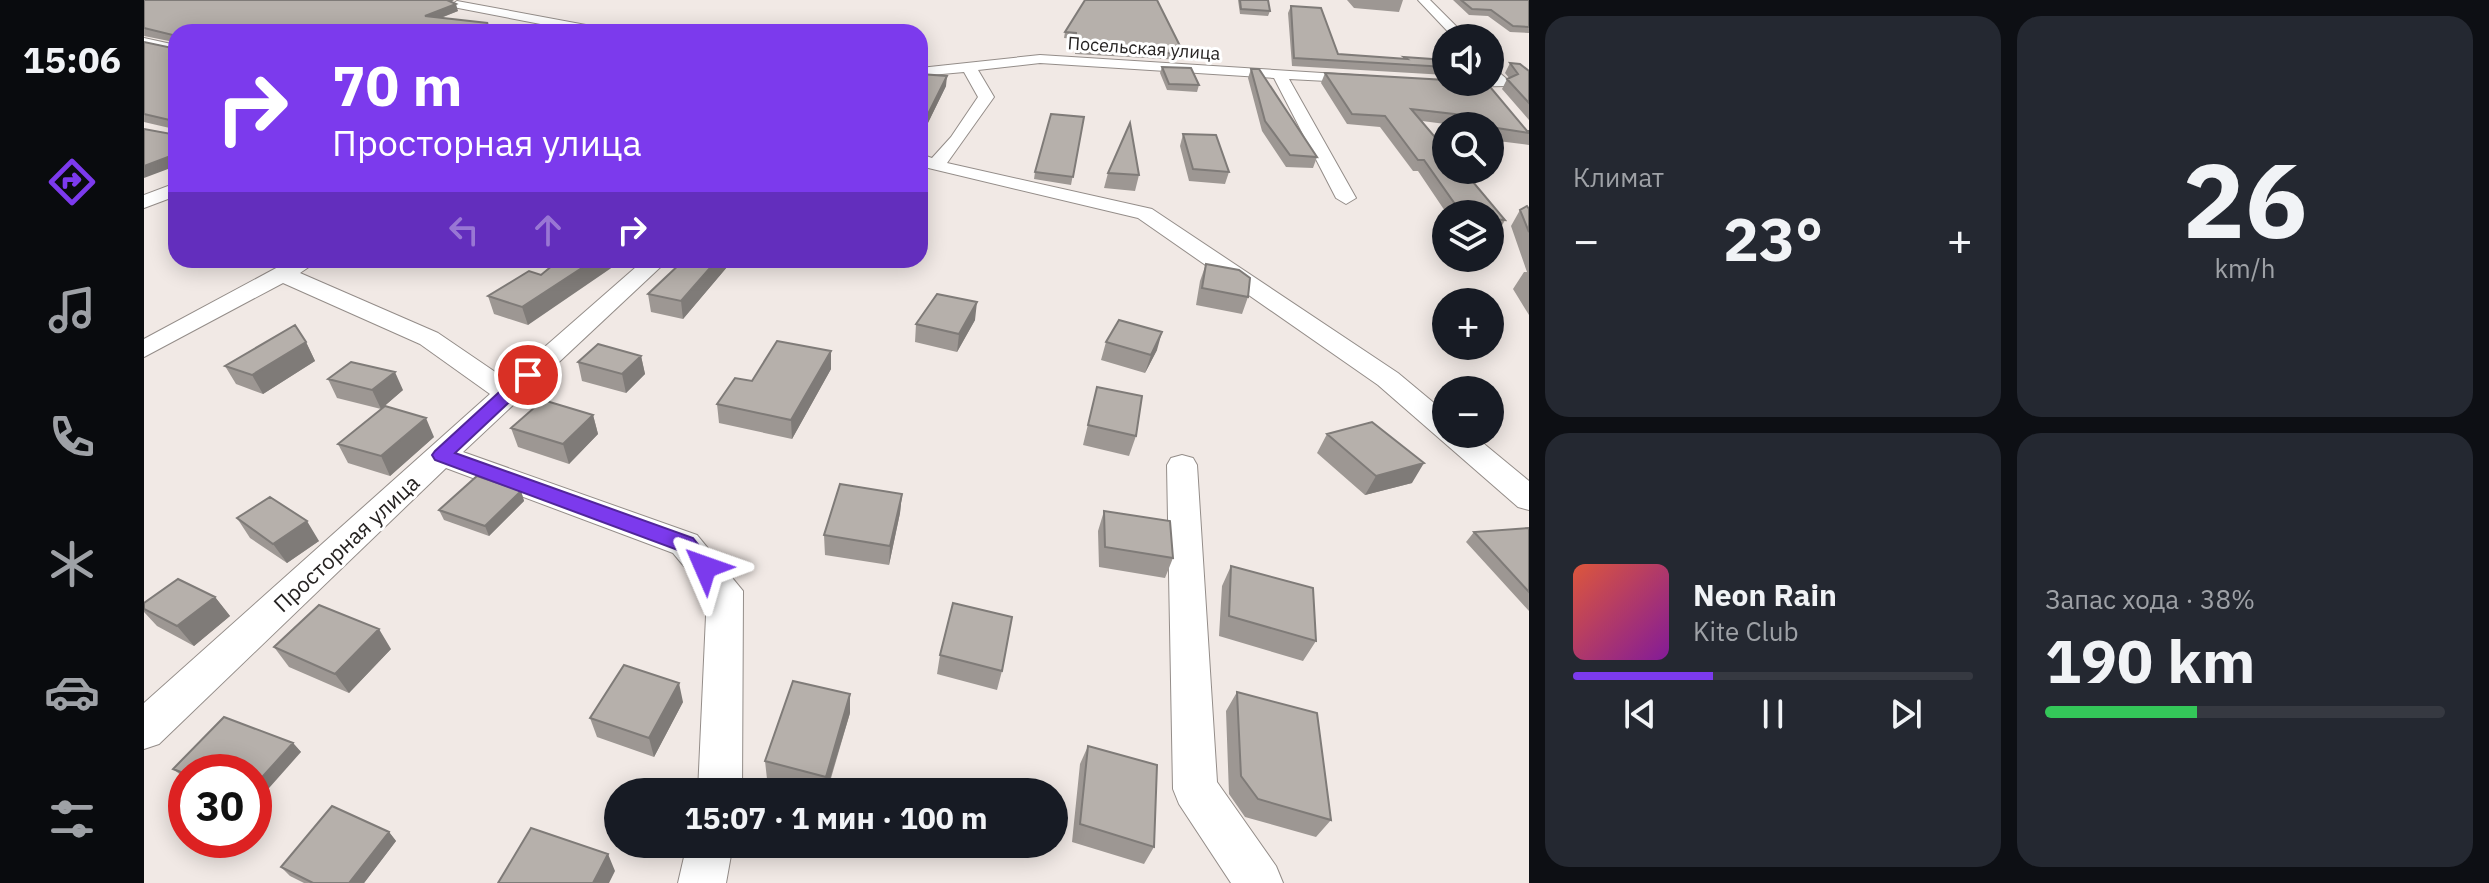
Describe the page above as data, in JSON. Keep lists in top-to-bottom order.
{
  "streets": {
    "street": ["Посельская улица", "Просторная улица"]
  },
  "page": {
    "tabs": "15:06",
    "tile": [
      "Климат",
      ["26", "km/h"],
      ["Запас хода · 38%", "190 km"]
    ],
    "map_buttons": ["+", "−"],
    "turn": ["70 m", "Просторная улица"],
    "heat": ["−", "23°", "+"],
    "song": ["Neon Rain", "Kite Club"],
    "limit": "30",
    "trip": "15:07 · 1 мин · 100 m"
  }
}
